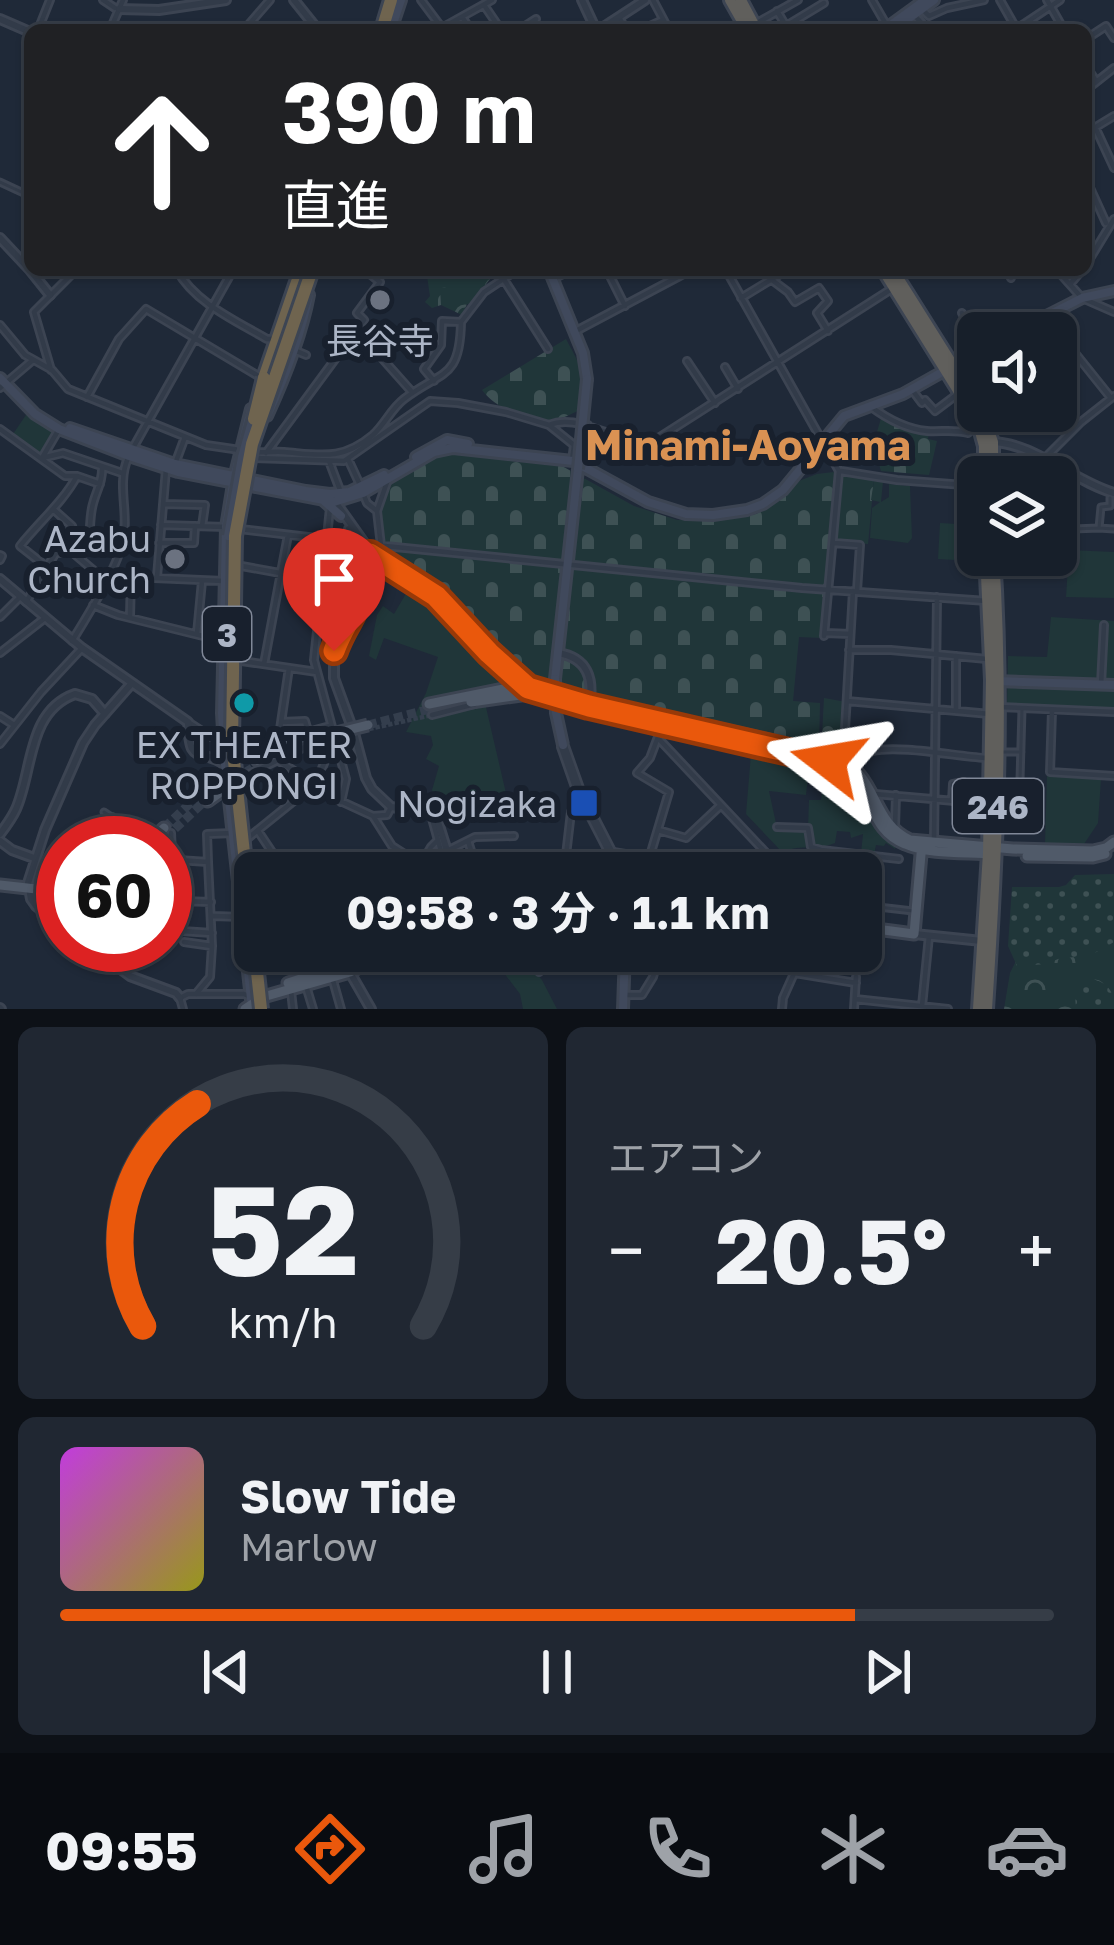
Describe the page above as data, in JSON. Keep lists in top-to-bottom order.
{
  "streets": {
    "highway": ["3", "246"]
  },
  "districts": ["Minami-Aoyama"],
  "places": {
    "other": ["長谷寺", "Azabu Church", "EX THEATER ROPPONGI"],
    "transit": ["Nogizaka"]
  },
  "page": {
    "turn": ["390 m", "直進"],
    "limit": "60",
    "trip": "09:58 · 3 分 · 1.1 km",
    "tile": "エアコン",
    "heat": ["−", "20.5°", "+"],
    "song": ["Slow Tide", "Marlow"],
    "tabs": "09:55",
    "gauge": ["52", "km/h"]
  }
}
